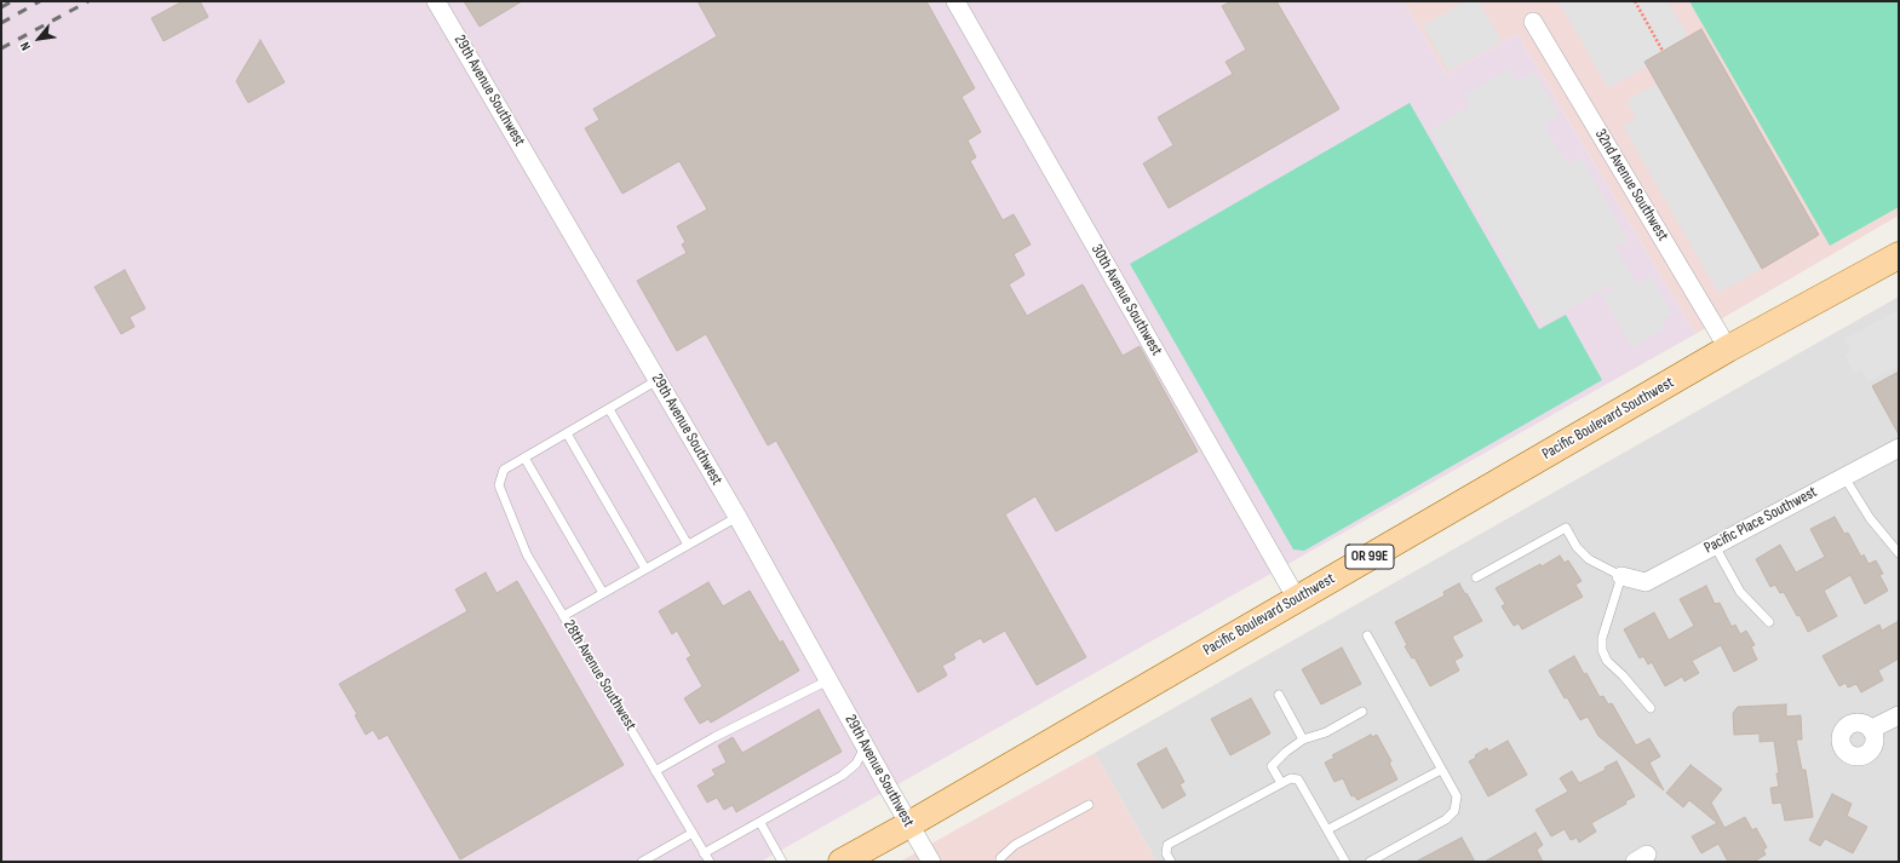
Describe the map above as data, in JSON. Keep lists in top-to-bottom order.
{
  "streets": {
    "main road": ["Pacific Boulevard Southwest", "OR 99E"],
    "street": [
      "29th Avenue Southwest",
      "32nd Avenue Southwest",
      "30th Avenue Southwest",
      "Pacific Place Southwest"
    ],
    "lane": ["28th Avenue Southwest"]
  },
  "crossings": [
    ["29th Avenue Southwest", "Pacific Boulevard Southwest"],
    ["32nd Avenue Southwest", "Pacific Boulevard Southwest"],
    ["30th Avenue Southwest", "Pacific Boulevard Southwest"]
  ],
  "north": "bottom left"
}
